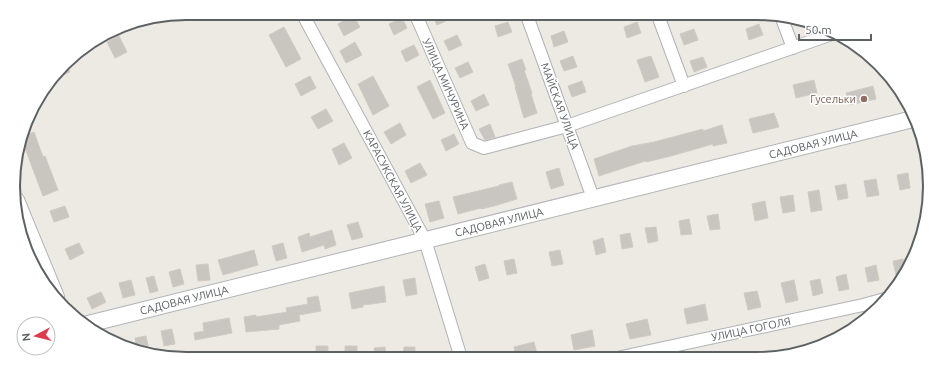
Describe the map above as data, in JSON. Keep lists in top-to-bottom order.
{
  "streets": {
    "street": [
      "УЛИЦА МИЧУРИНА",
      "МАЙСКАЯ УЛИЦА",
      "САДОВАЯ УЛИЦА",
      "КАРАСУКСКАЯ УЛИЦА",
      "УЛИЦА ГОГОЛЯ"
    ]
  },
  "crossings": [
    ["УЛИЦА МИЧУРИНА", "МАЙСКАЯ УЛИЦА"],
    ["МАЙСКАЯ УЛИЦА", "САДОВАЯ УЛИЦА"],
    ["САДОВАЯ УЛИЦА", "КАРАСУКСКАЯ УЛИЦА"]
  ],
  "places": ["Гусельки"],
  "scale_bar": "50 m",
  "north": "left"
}
